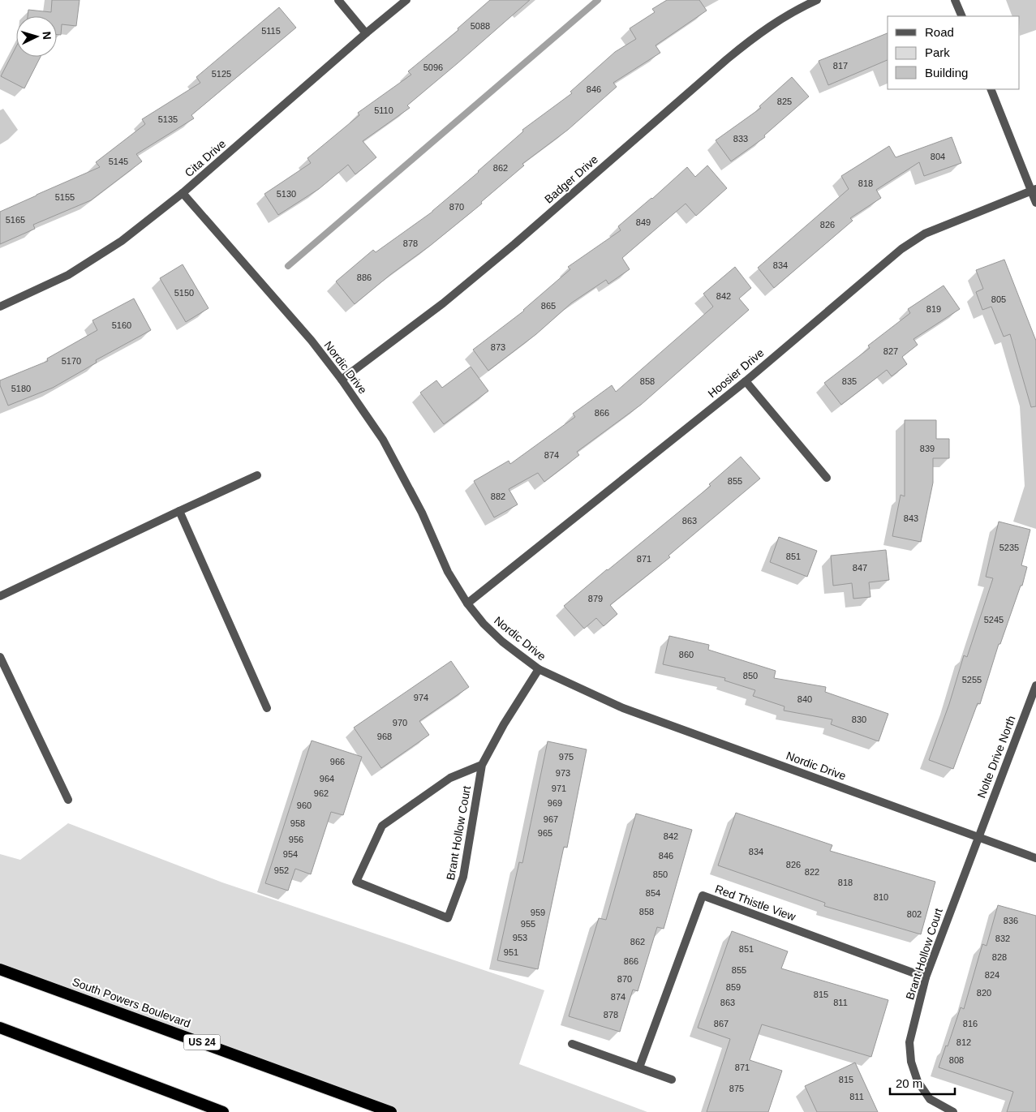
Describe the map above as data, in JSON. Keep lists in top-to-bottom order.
{
  "streets": {
    "highway": ["South Powers Boulevard", "US 24"],
    "street": [
      "Cita Drive",
      "Badger Drive",
      "Nordic Drive",
      "Hoosier Drive",
      "Nolte Drive North",
      "Brant Hollow Court",
      "Red Thistle View"
    ]
  },
  "crossings": [
    ["Cita Drive", "Nordic Drive"],
    ["Badger Drive", "Nordic Drive"],
    ["Nordic Drive", "Hoosier Drive"],
    ["Nordic Drive", "Nolte Drive North"],
    ["Nordic Drive", "Brant Hollow Court"],
    ["Nolte Drive North", "Brant Hollow Court"],
    ["Brant Hollow Court", "Red Thistle View"]
  ],
  "house_numbers": [
    "5088",
    "5115",
    "817",
    "5096",
    "5125",
    "846",
    "825",
    "5110",
    "5135",
    "833",
    "804",
    "5145",
    "862",
    "818",
    "5130",
    "5155",
    "870",
    "5165",
    "849",
    "826",
    "878",
    "834",
    "886",
    "5150",
    "842",
    "805",
    "865",
    "819",
    "5160",
    "873",
    "827",
    "5170",
    "858",
    "835",
    "5180",
    "866",
    "839",
    "874",
    "855",
    "882",
    "843",
    "863",
    "5235",
    "851",
    "871",
    "847",
    "879",
    "5245",
    "860",
    "850",
    "5255",
    "974",
    "840",
    "830",
    "970",
    "968",
    "975",
    "966",
    "973",
    "964",
    "971",
    "962",
    "969",
    "960",
    "967",
    "958",
    "965",
    "842",
    "956",
    "834",
    "954",
    "846",
    "826",
    "952",
    "822",
    "850",
    "818",
    "854",
    "810",
    "858",
    "959",
    "802",
    "836",
    "955",
    "953",
    "832",
    "862",
    "851",
    "951",
    "828",
    "866",
    "855",
    "824",
    "870",
    "859",
    "820",
    "815",
    "874",
    "863",
    "811",
    "878",
    "867",
    "816",
    "812",
    "808",
    "871",
    "815",
    "875",
    "811"
  ],
  "legend": ["Road", "Park", "Building"],
  "scale_bar": "20 m",
  "north": "right"
}
